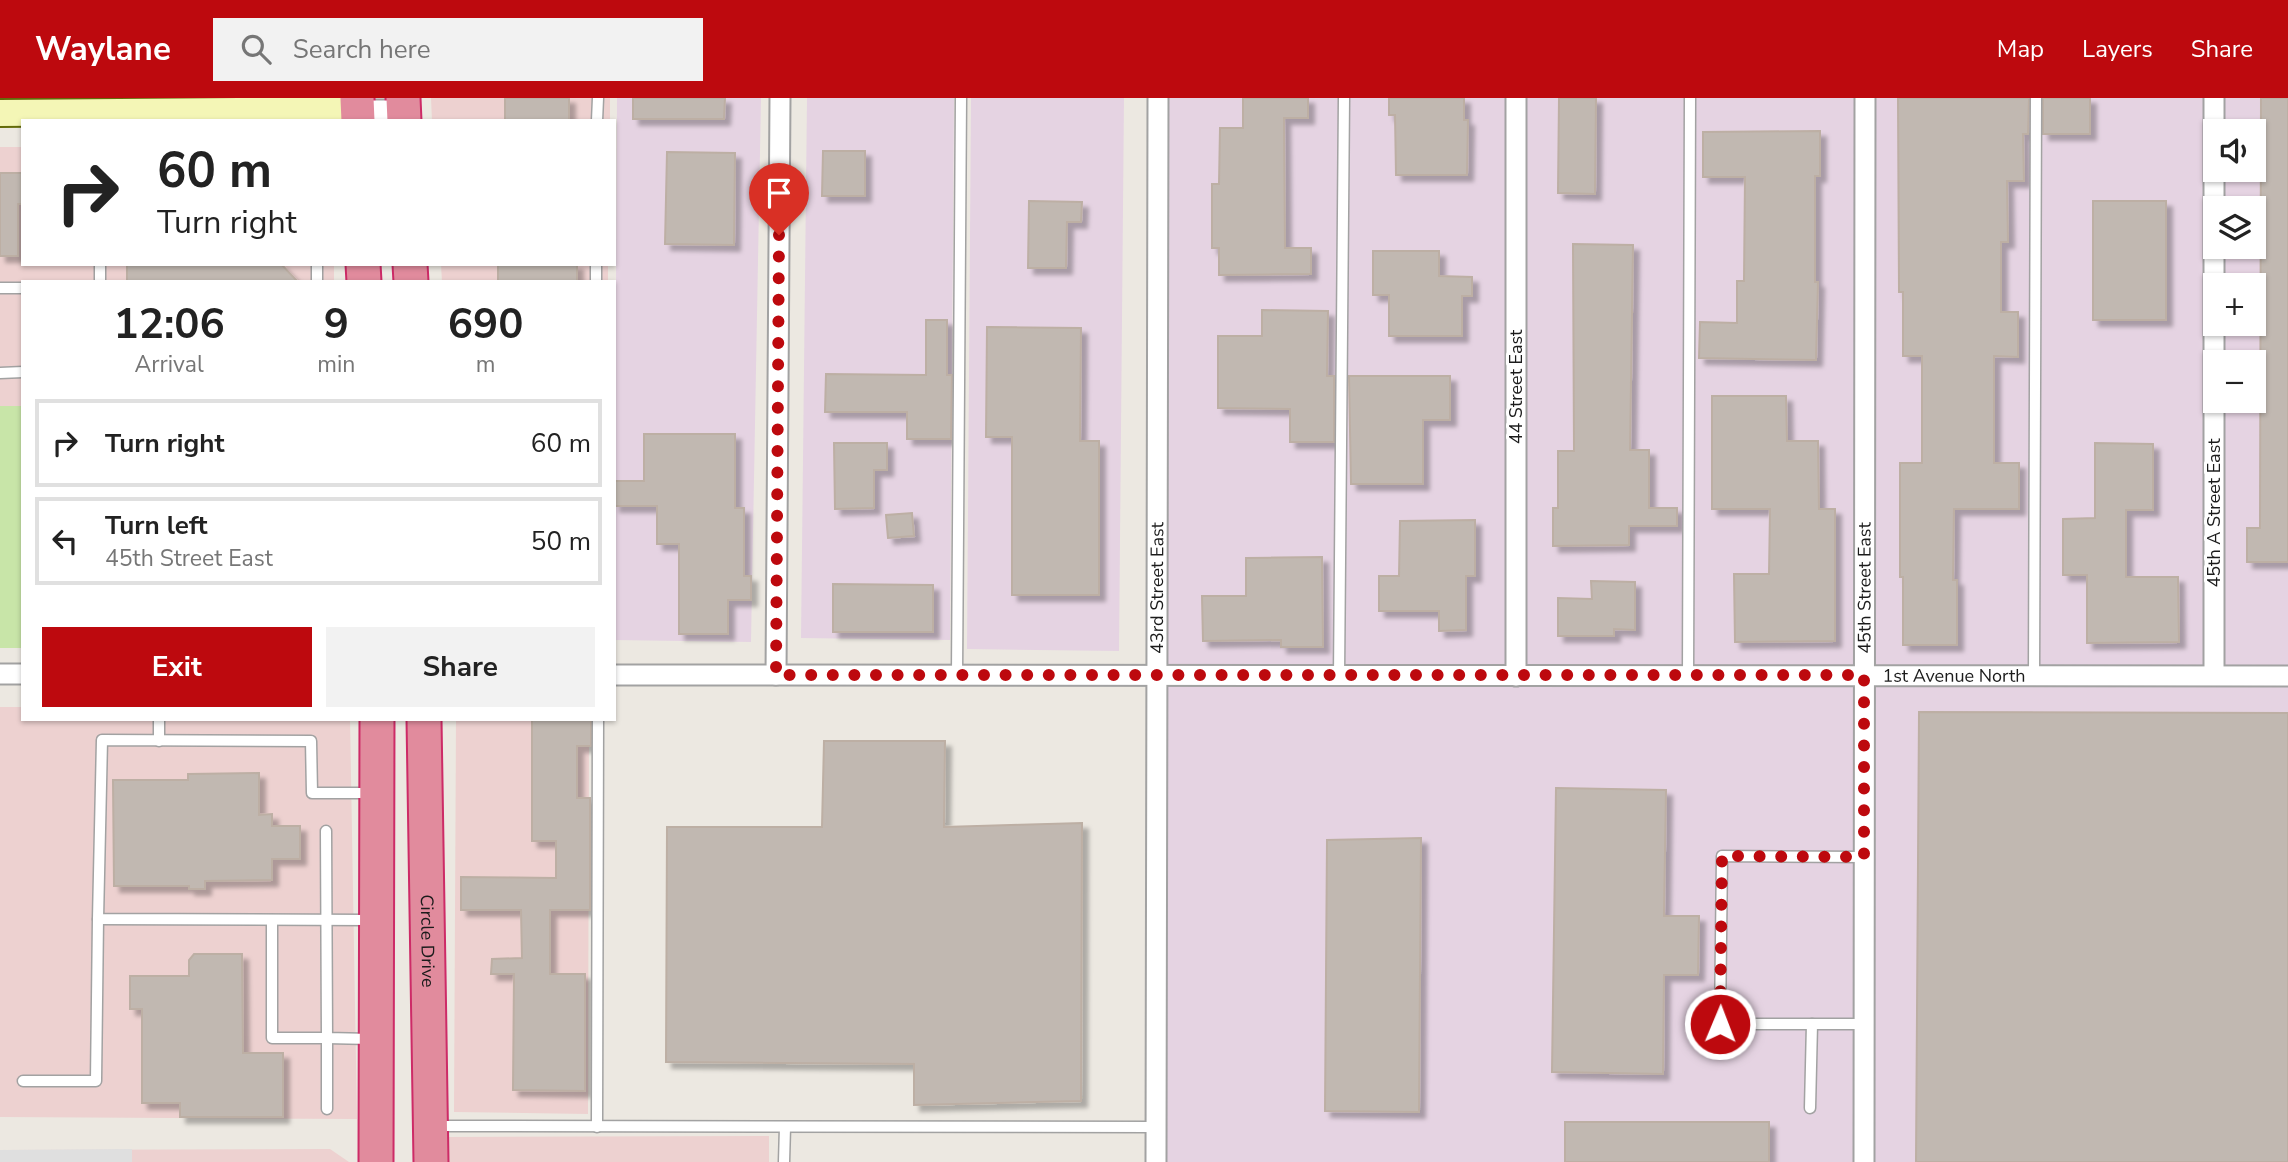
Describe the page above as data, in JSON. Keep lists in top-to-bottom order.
{
  "streets": {
    "highway": ["Circle Drive"],
    "street": [
      "44 Street East",
      "45th A Street East",
      "43rd Street East",
      "45th Street East",
      "1st Avenue North"
    ]
  },
  "crossings": [
    ["44 Street East", "1st Avenue North"],
    ["45th A Street East", "1st Avenue North"],
    ["43rd Street East", "1st Avenue North"],
    ["45th Street East", "1st Avenue North"]
  ],
  "page": {
    "header": "Waylane",
    "search": "Search here",
    "nav": ["Map", "Layers", "Share"],
    "map_buttons": ["+", "−"],
    "turn": ["60 m", "Turn right"],
    "eta": [
      "12:06",
      "Arrival",
      "9",
      "min",
      "690",
      "m"
    ],
    "list": [
      {
        "name": "Turn right",
        "value": "60 m"
      },
      {
        "name": "Turn left",
        "note": "45th Street East",
        "value": "50 m"
      }
    ],
    "buttons": ["Exit", "Share"]
  }
}
